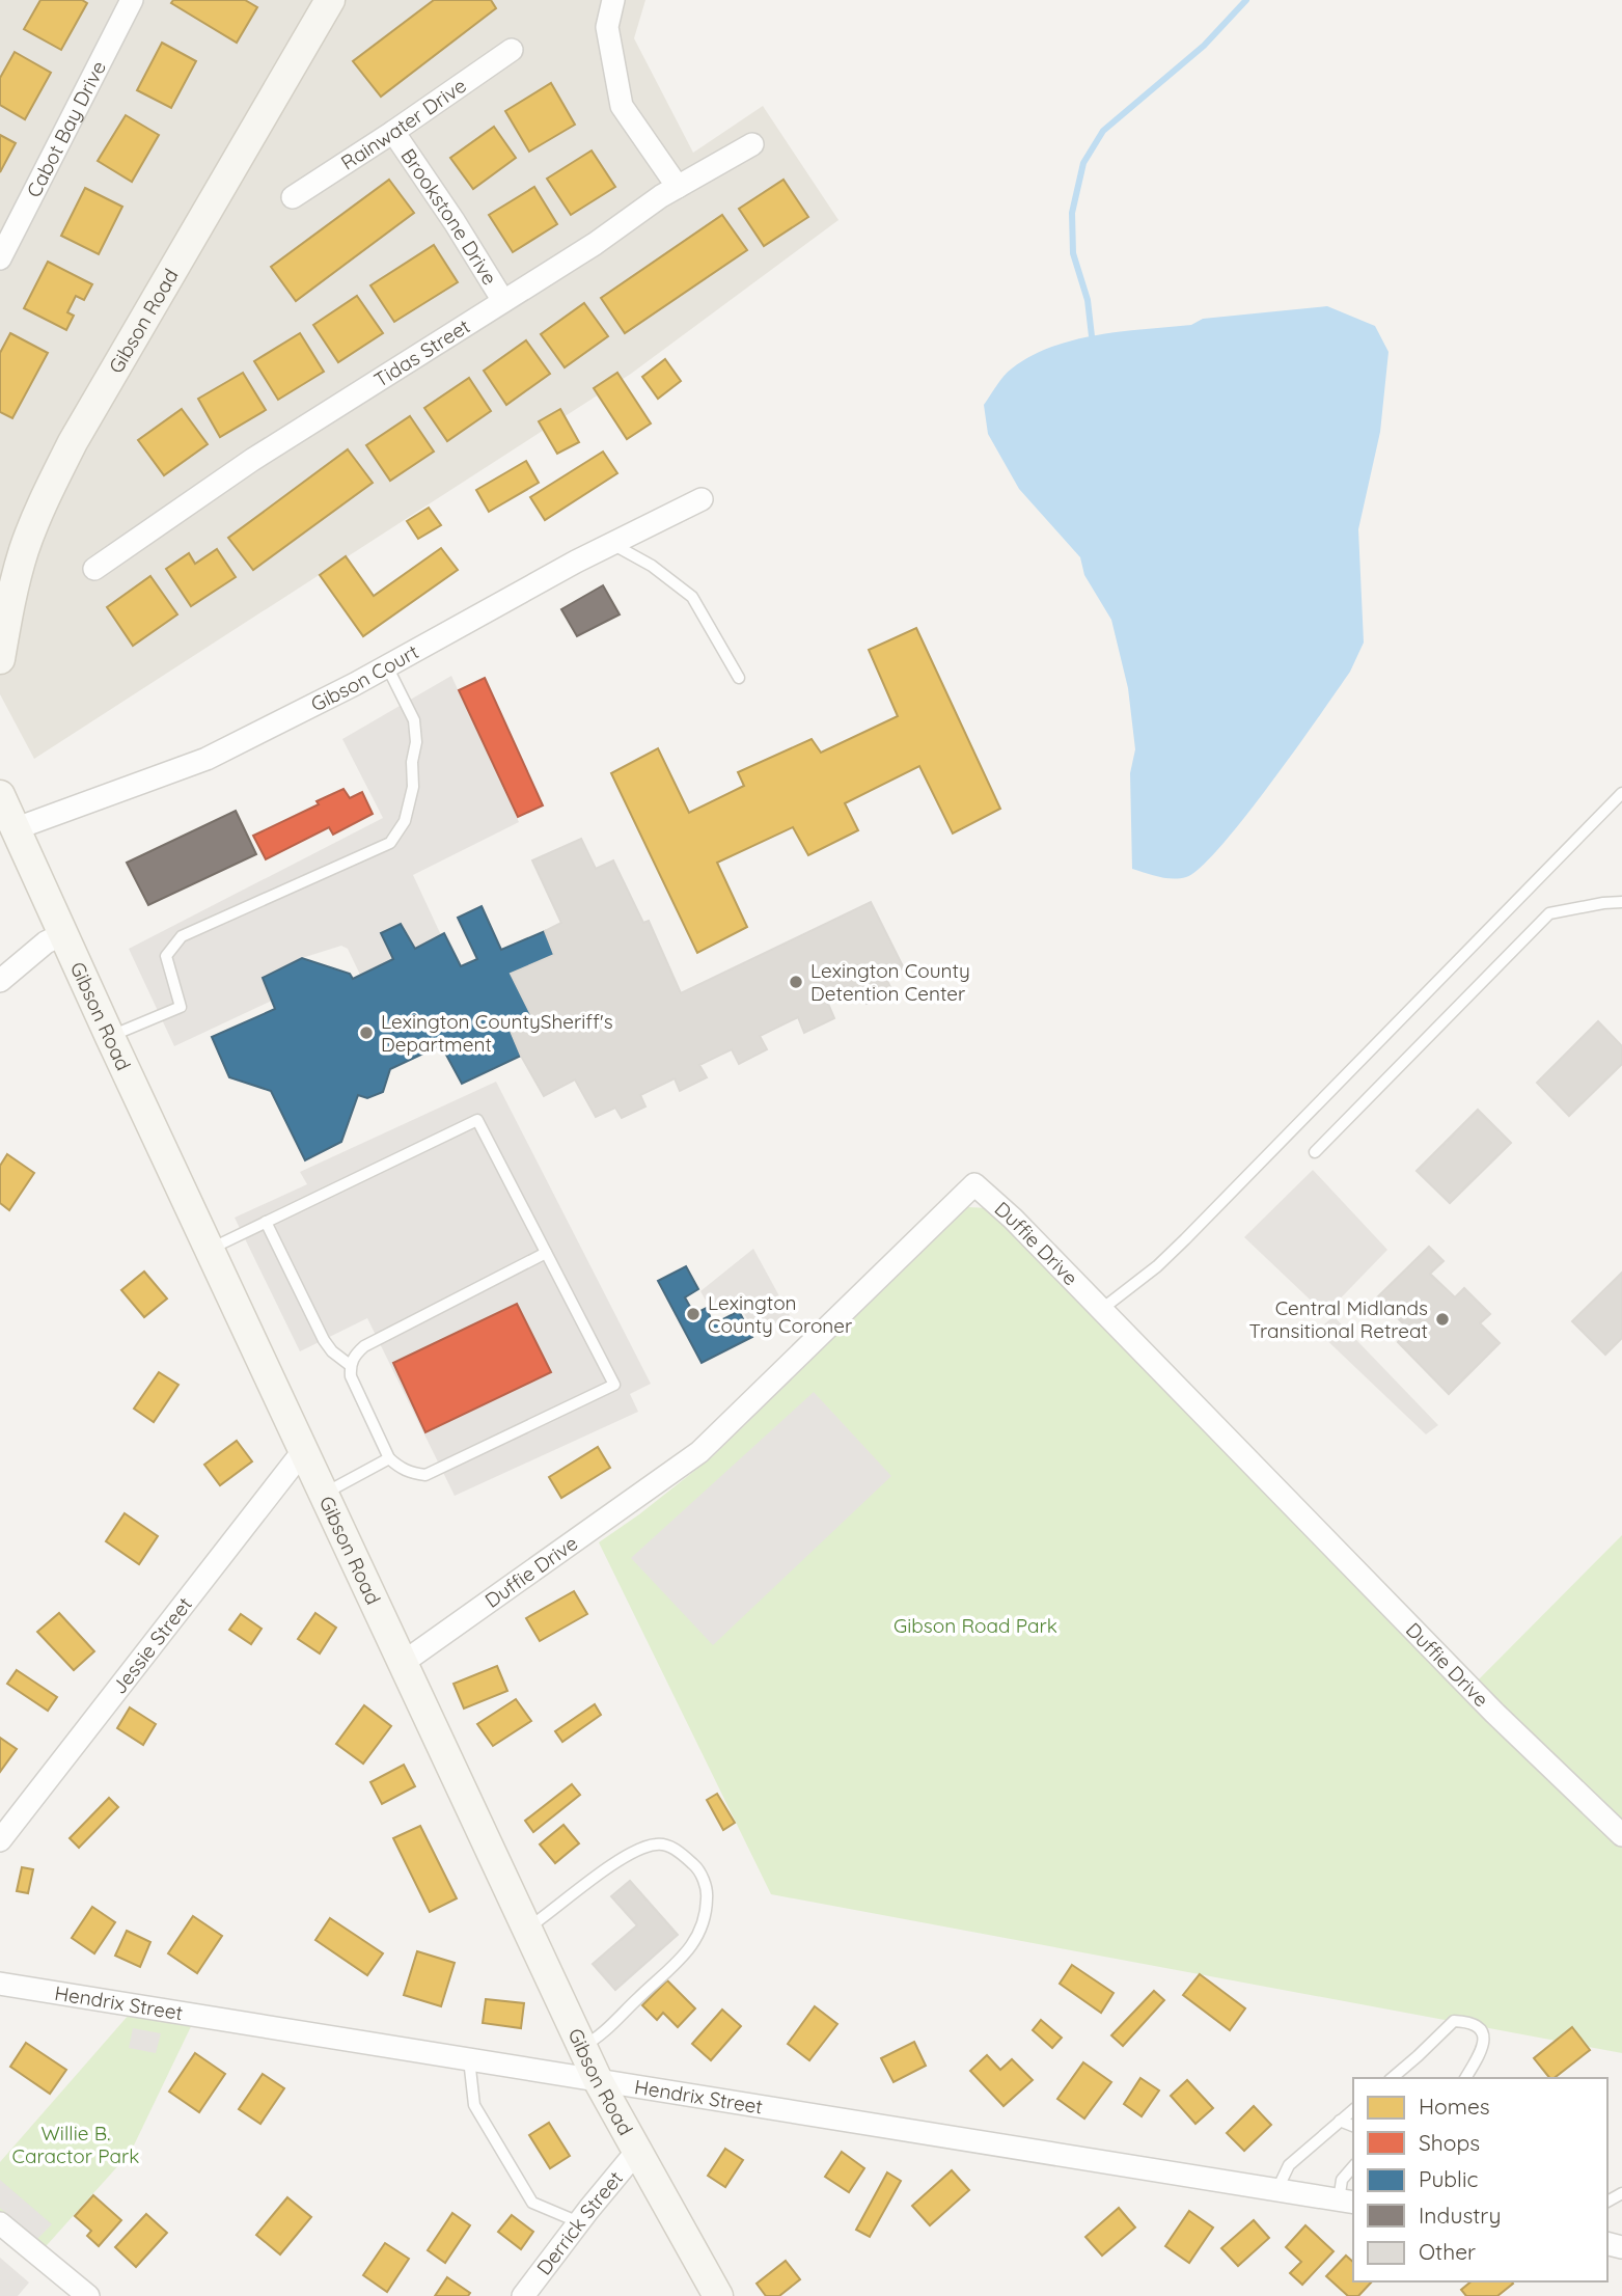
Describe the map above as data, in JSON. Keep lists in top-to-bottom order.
{
  "streets": {
    "street": [
      "Rainwater Drive",
      "Cabot Bay Drive",
      "Brookstone Drive",
      "Gibson Road",
      "Tidas Street",
      "Gibson Court",
      "Duffie Drive",
      "Jessie Street",
      "Hendrix Street",
      "Derrick Street"
    ]
  },
  "crossings": [
    ["Rainwater Drive", "Brookstone Drive"],
    ["Brookstone Drive", "Tidas Street"],
    ["Gibson Road", "Gibson Court"],
    ["Gibson Road", "Duffie Drive"],
    ["Gibson Road", "Jessie Street"],
    ["Gibson Road", "Hendrix Street"],
    ["Gibson Road", "Derrick Street"]
  ],
  "parks": ["Gibson Road Park", "Willie B. Caractor Park"],
  "places": [
    "Lexington County Detention Center",
    "Lexington CountySheriff's Department",
    "Lexington County Coroner",
    "Central Midlands Transitional Retreat"
  ],
  "legend": [
    "Homes",
    "Shops",
    "Public",
    "Industry",
    "Other"
  ]
}
